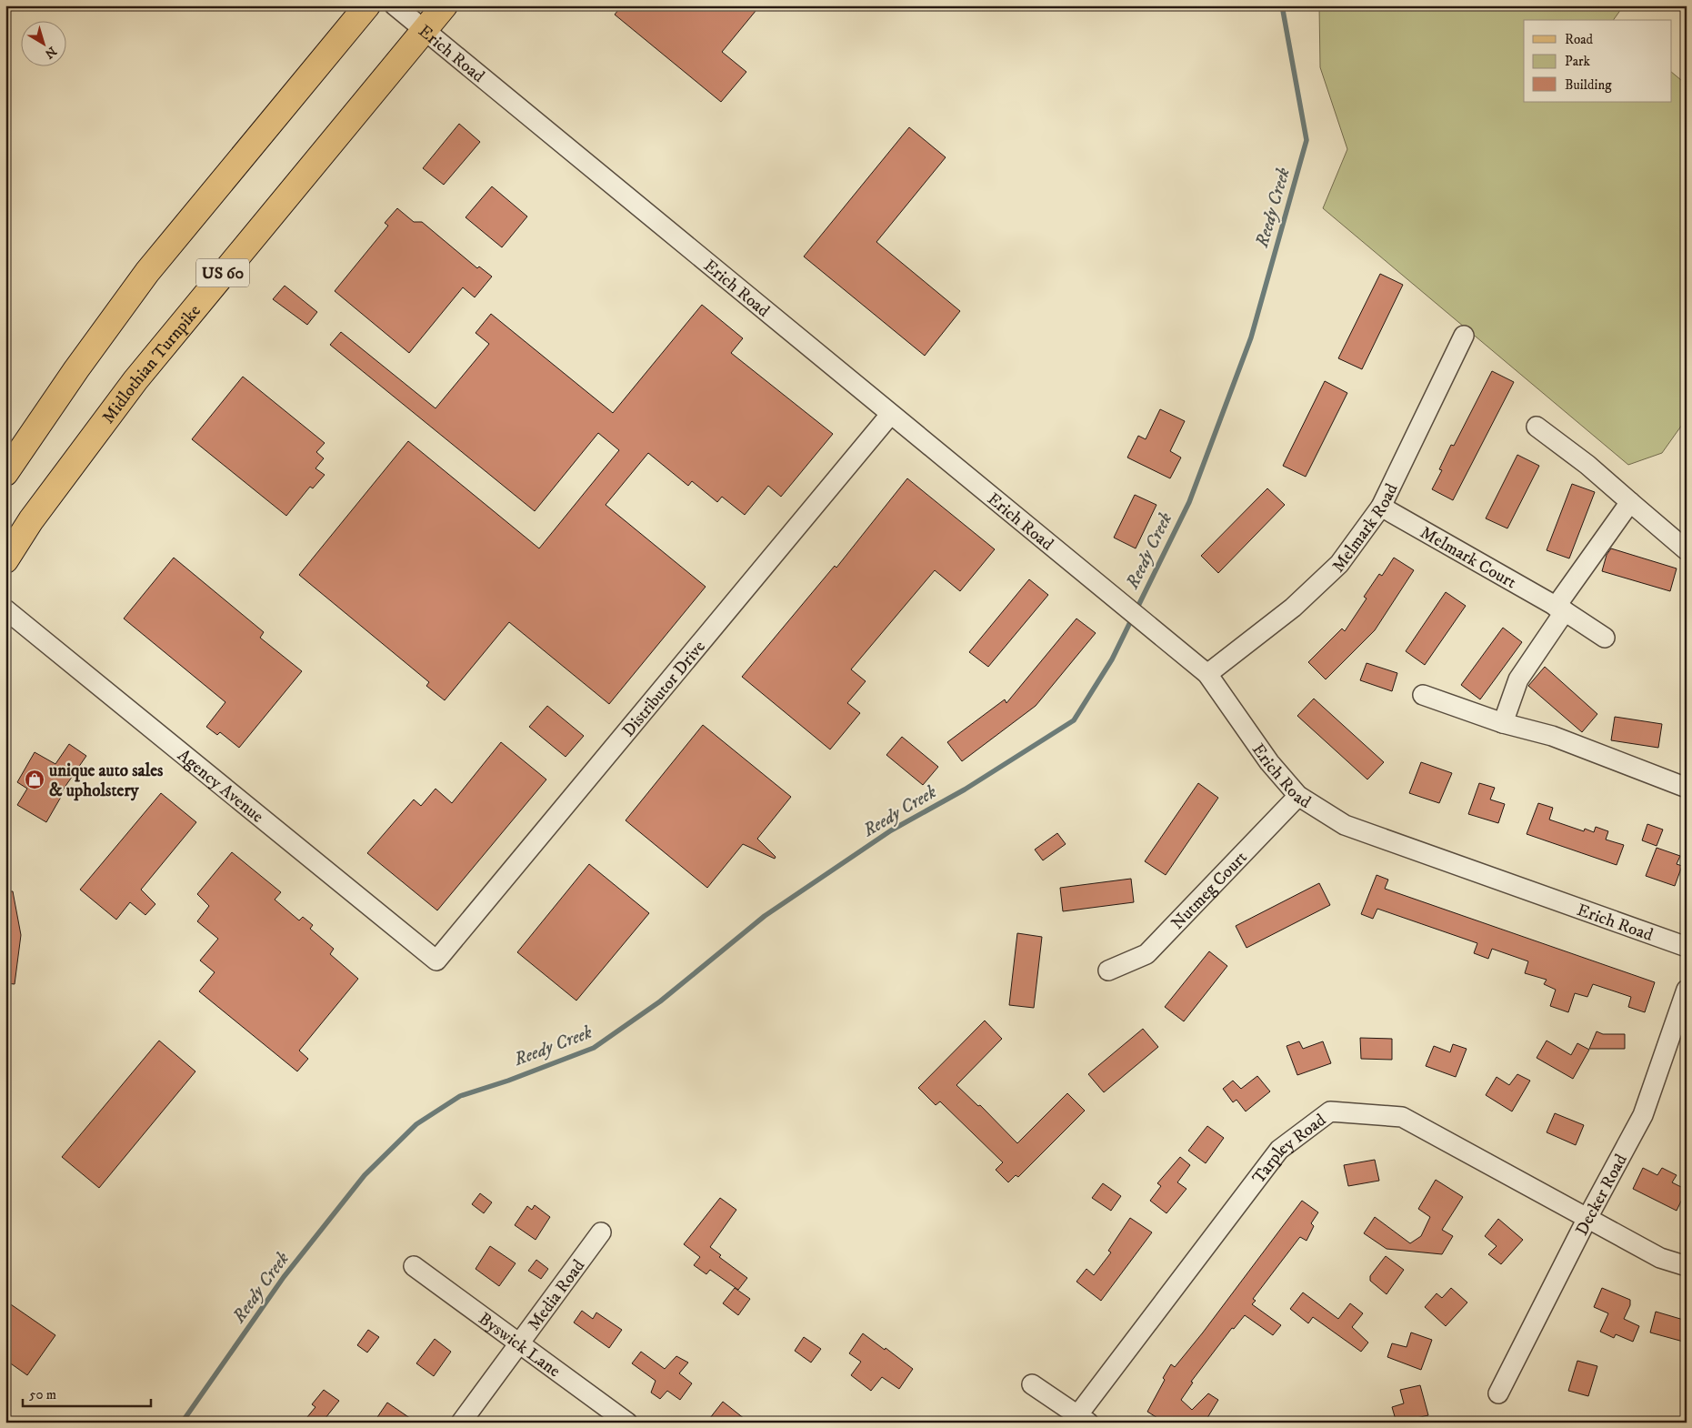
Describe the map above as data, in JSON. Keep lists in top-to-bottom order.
{
  "streets": {
    "main road": ["US 60", "Midlothian Turnpike"],
    "street": [
      "Erich Road",
      "Melmark Road",
      "Melmark Court",
      "Distributor Drive",
      "Agency Avenue",
      "Nutmeg Court",
      "Tarpley Road",
      "Decker Road",
      "Media Road",
      "Byswick Lane"
    ]
  },
  "crossings": [
    ["Erich Road", "Midlothian Turnpike"],
    ["Erich Road", "Melmark Road"],
    ["Erich Road", "Distributor Drive"],
    ["Erich Road", "Nutmeg Court"],
    ["Melmark Road", "Melmark Court"],
    ["Distributor Drive", "Agency Avenue"],
    ["Tarpley Road", "Decker Road"],
    ["Media Road", "Byswick Lane"]
  ],
  "water": ["Reedy Creek"],
  "places": {
    "shop": ["unique auto sales & upholstery"]
  },
  "legend": ["Road", "Park", "Building"],
  "scale_bar": "50 m",
  "north": "bottom right"
}
